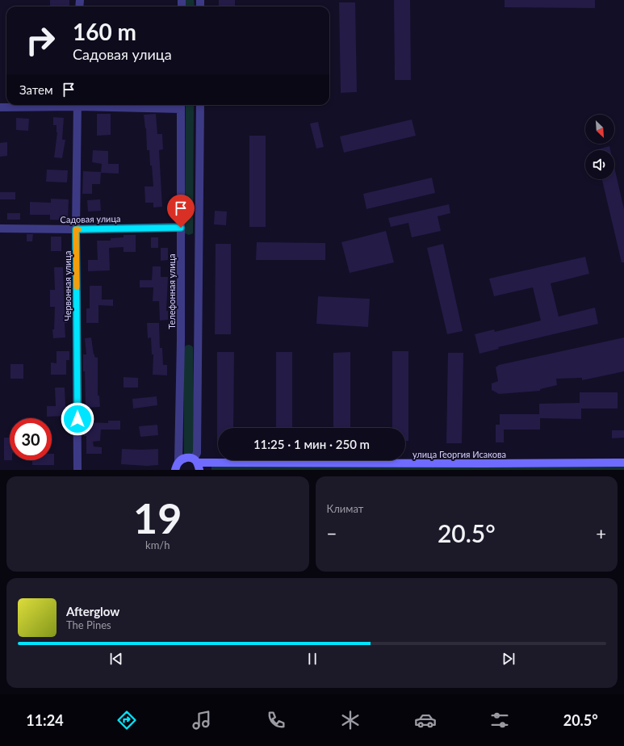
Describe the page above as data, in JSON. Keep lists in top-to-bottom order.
{
  "streets": {
    "street": [
      "Садовая улица",
      "Червонная улица",
      "Телефонная улица",
      "улица Георгия Исакова"
    ]
  },
  "crossings": [
    ["Садовая улица", "Червонная улица"],
    ["Садовая улица", "Телефонная улица"],
    ["Телефонная улица", "улица Георгия Исакова"]
  ],
  "north": "bottom right",
  "page": {
    "turn": ["160 m", "Садовая улица"],
    "then": "Затем",
    "limit": "30",
    "trip": "11:25 · 1 мин · 250 m",
    "tile": [
      ["19", "km/h"],
      "Климат"
    ],
    "heat": ["−", "20.5°", "+"],
    "song": ["Afterglow", "The Pines"],
    "tabs": ["11:24", "20.5°"]
  }
}
